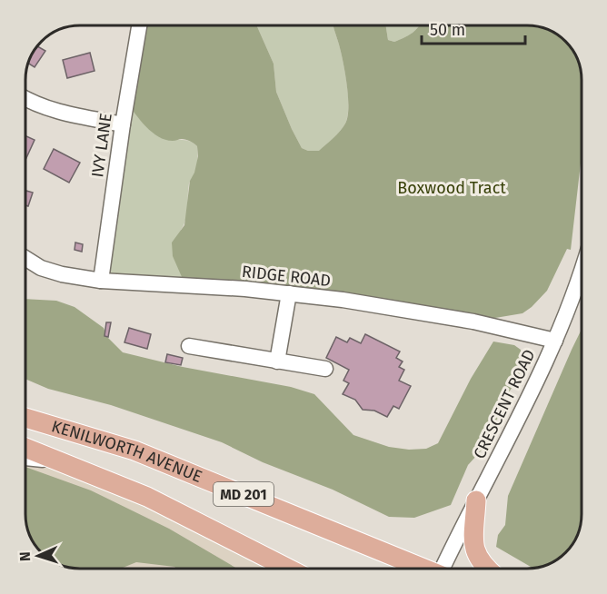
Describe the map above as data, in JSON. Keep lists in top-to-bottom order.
{
  "streets": {
    "main road": ["KENILWORTH AVENUE", "MD 201"],
    "street": ["IVY LANE", "RIDGE ROAD", "CRESCENT ROAD"]
  },
  "crossings": [
    ["IVY LANE", "RIDGE ROAD"],
    ["RIDGE ROAD", "CRESCENT ROAD"]
  ],
  "parks": ["Boxwood Tract"],
  "scale_bar": "50 m",
  "north": "left"
}
